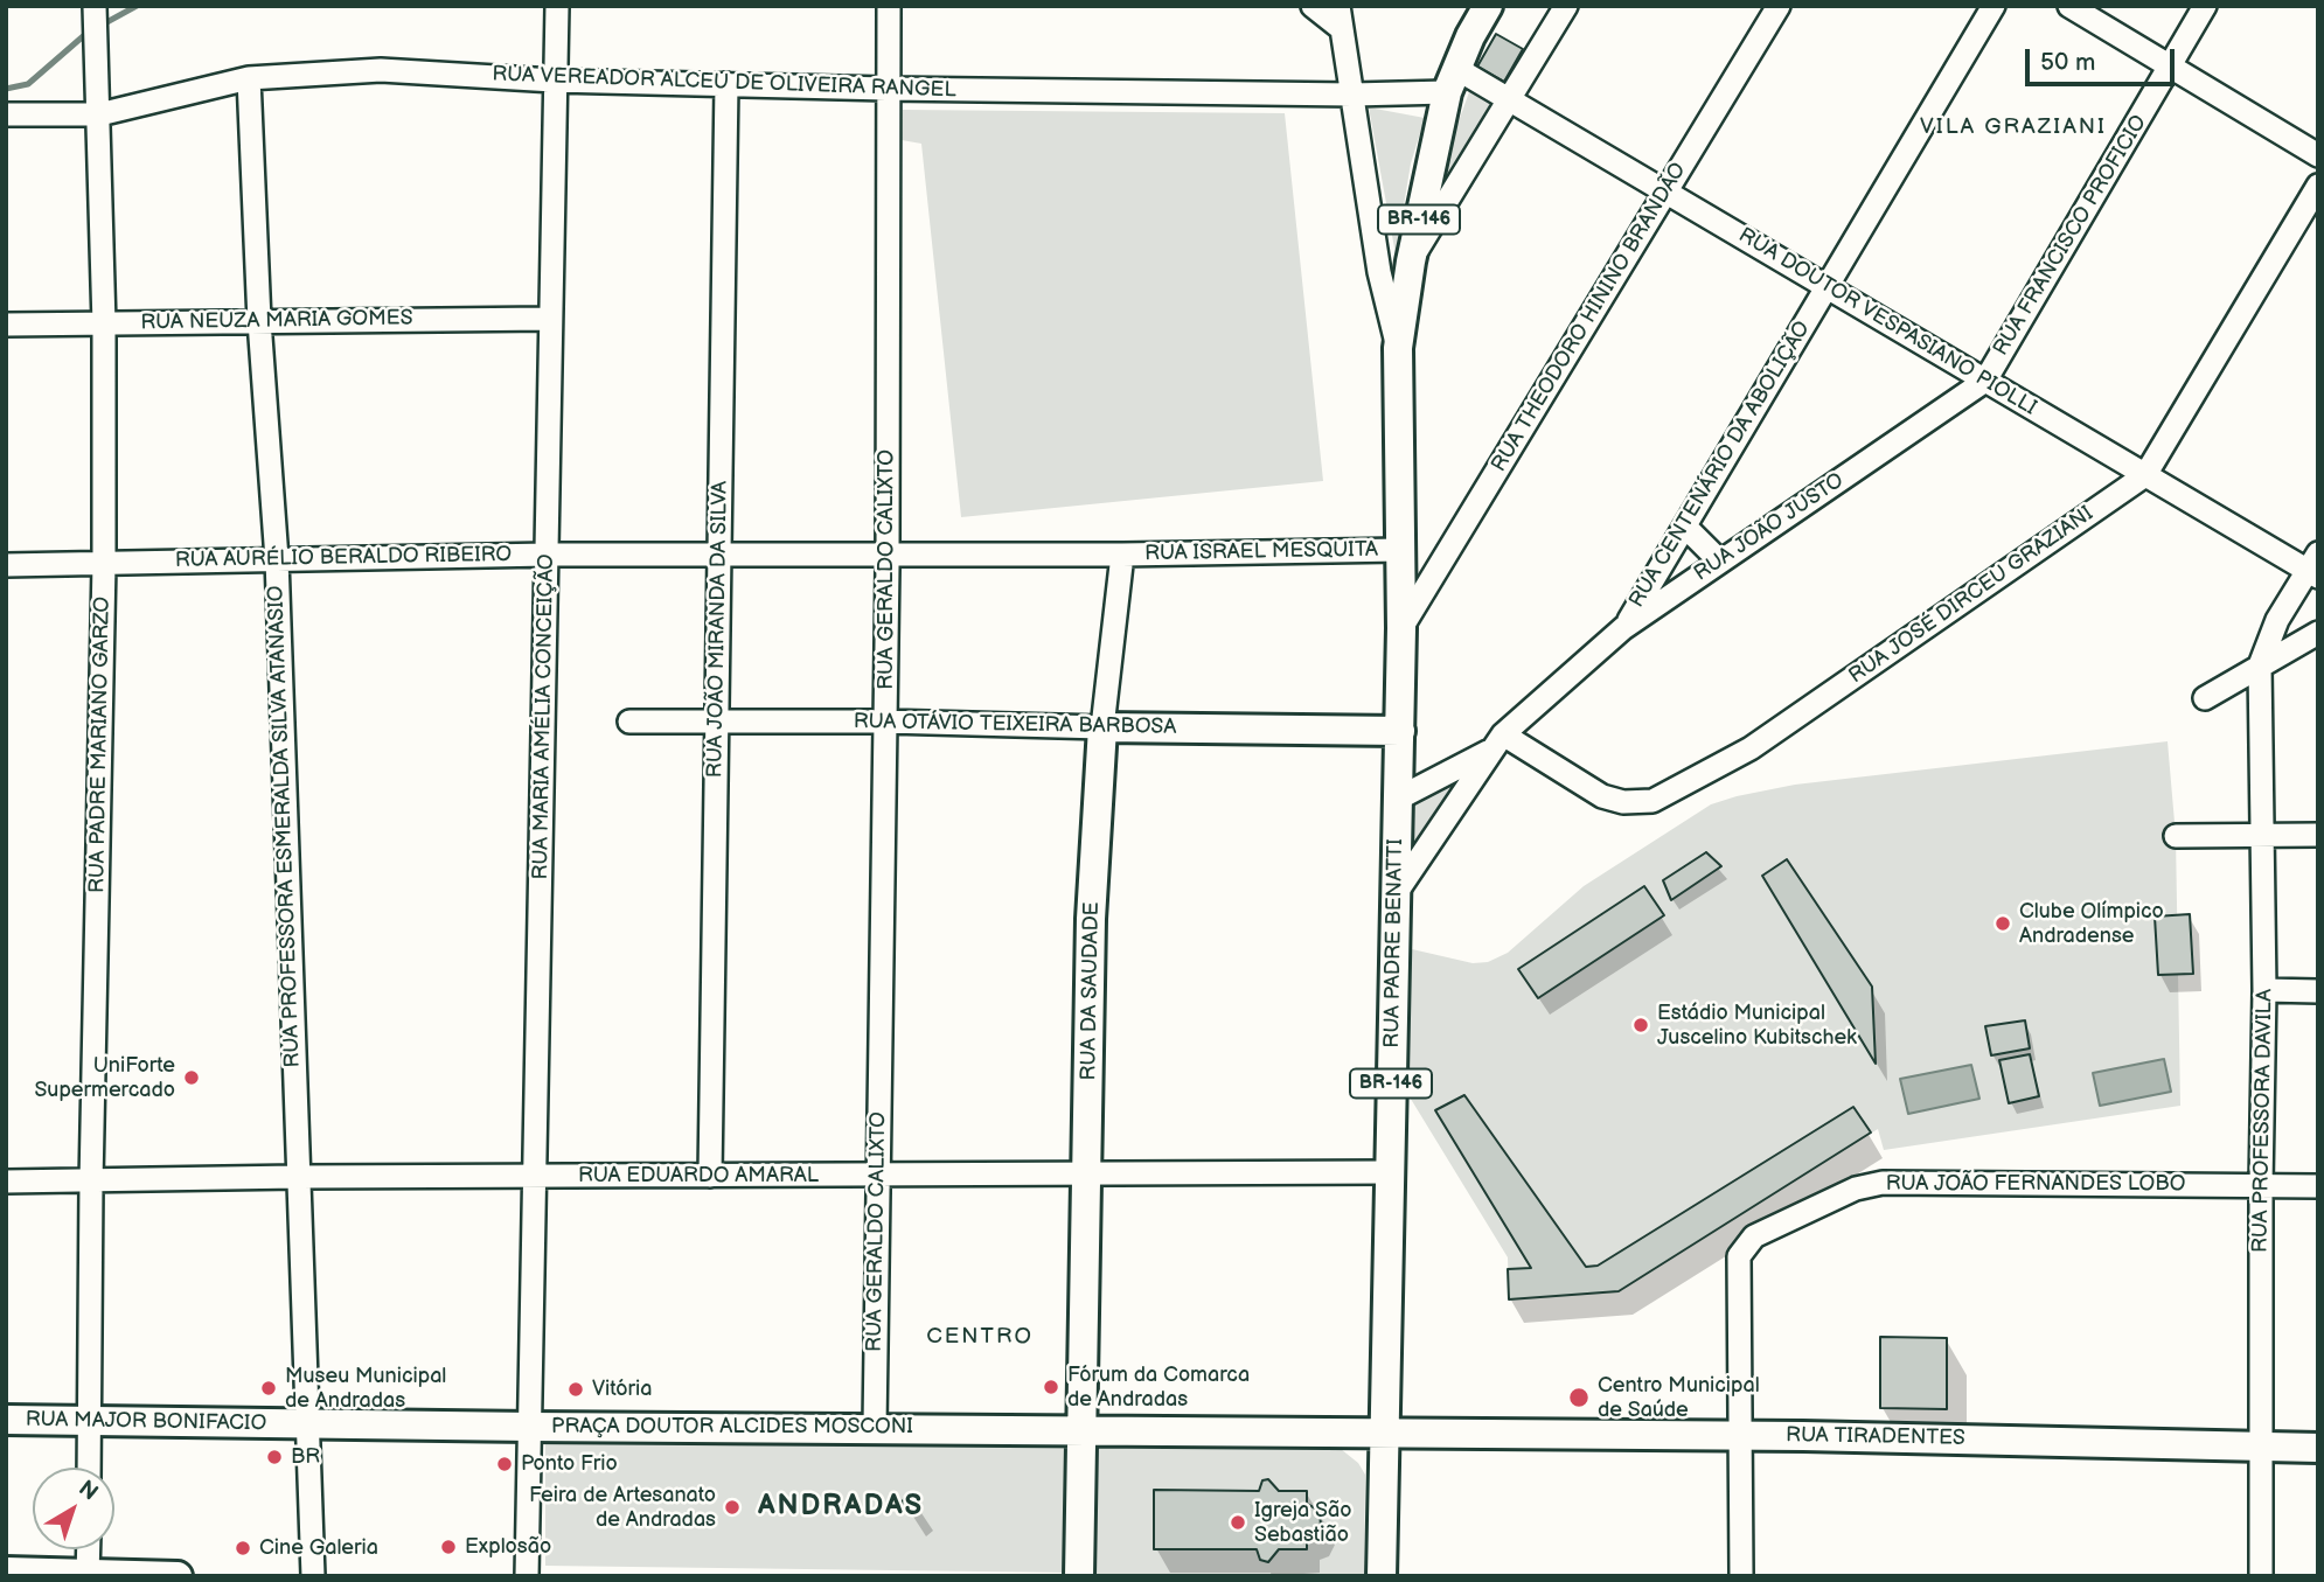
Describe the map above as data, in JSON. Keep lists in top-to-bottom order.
{
  "streets": {
    "main road": [
      "BR-146",
      "RUA OTÁVIO TEIXEIRA BARBOSA",
      "RUA PADRE BENATTI",
      "RUA DA SAUDADE",
      "RUA MAJOR BONIFACIO",
      "PRAÇA DOUTOR ALCIDES MOSCONI",
      "RUA TIRADENTES"
    ],
    "street": [
      "RUA VEREADOR ALCEU DE OLIVEIRA RANGEL",
      "RUA FRANCISCO PROFICIO",
      "RUA THEODORO HININO BRANDÃO",
      "RUA NEUZA MARIA GOMES",
      "RUA DOUTOR VESPASIANO PIOLLI",
      "RUA CENTENÁRIO DA ABOLIÇÃO",
      "RUA JOÃO JUSTO",
      "RUA ISRAEL MESQUITA",
      "RUA AURÉLIO BERALDO RIBEIRO",
      "RUA GERALDO CALIXTO",
      "RUA JOSÉ DIRCEU GRAZIANI",
      "RUA JOÃO MIRANDA DA SILVA",
      "RUA MARIA AMÉLIA CONCEIÇÃO",
      "RUA PADRE MARIANO GARZO",
      "RUA PROFESSORA ESMERALDA SILVA ATANASIO",
      "RUA PROFESSORA DAVILA",
      "RUA EDUARDO AMARAL",
      "RUA JOÃO FERNANDES LOBO"
    ]
  },
  "crossings": [
    ["RUA VEREADOR ALCEU DE OLIVEIRA RANGEL", "BR-146"],
    ["RUA VEREADOR ALCEU DE OLIVEIRA RANGEL", "RUA DOUTOR VESPASIANO PIOLLI"],
    ["RUA VEREADOR ALCEU DE OLIVEIRA RANGEL", "RUA GERALDO CALIXTO"],
    ["RUA VEREADOR ALCEU DE OLIVEIRA RANGEL", "RUA JOÃO MIRANDA DA SILVA"],
    ["RUA VEREADOR ALCEU DE OLIVEIRA RANGEL", "RUA MARIA AMÉLIA CONCEIÇÃO"],
    ["RUA VEREADOR ALCEU DE OLIVEIRA RANGEL", "RUA PADRE MARIANO GARZO"],
    ["RUA VEREADOR ALCEU DE OLIVEIRA RANGEL", "RUA PROFESSORA ESMERALDA SILVA ATANASIO"],
    ["BR-146", "RUA DOUTOR VESPASIANO PIOLLI"],
    ["BR-146", "RUA ISRAEL MESQUITA"],
    ["BR-146", "RUA PADRE BENATTI"],
    ["BR-146", "PRAÇA DOUTOR ALCIDES MOSCONI"],
    ["BR-146", "RUA TIRADENTES"],
    ["RUA FRANCISCO PROFICIO", "RUA DOUTOR VESPASIANO PIOLLI"],
    ["RUA FRANCISCO PROFICIO", "RUA JOÃO JUSTO"],
    ["RUA THEODORO HININO BRANDÃO", "RUA DOUTOR VESPASIANO PIOLLI"],
    ["RUA THEODORO HININO BRANDÃO", "RUA PADRE BENATTI"],
    ["RUA NEUZA MARIA GOMES", "RUA MARIA AMÉLIA CONCEIÇÃO"],
    ["RUA NEUZA MARIA GOMES", "RUA PADRE MARIANO GARZO"],
    ["RUA NEUZA MARIA GOMES", "RUA PROFESSORA ESMERALDA SILVA ATANASIO"],
    ["RUA DOUTOR VESPASIANO PIOLLI", "RUA CENTENÁRIO DA ABOLIÇÃO"],
    ["RUA DOUTOR VESPASIANO PIOLLI", "RUA JOÃO JUSTO"],
    ["RUA DOUTOR VESPASIANO PIOLLI", "RUA JOSÉ DIRCEU GRAZIANI"],
    ["RUA CENTENÁRIO DA ABOLIÇÃO", "RUA JOÃO JUSTO"],
    ["RUA JOÃO JUSTO", "RUA JOSÉ DIRCEU GRAZIANI"],
    ["RUA ISRAEL MESQUITA", "RUA AURÉLIO BERALDO RIBEIRO"],
    ["RUA ISRAEL MESQUITA", "RUA PADRE BENATTI"],
    ["RUA ISRAEL MESQUITA", "RUA DA SAUDADE"],
    ["RUA AURÉLIO BERALDO RIBEIRO", "RUA GERALDO CALIXTO"],
    ["RUA AURÉLIO BERALDO RIBEIRO", "RUA JOÃO MIRANDA DA SILVA"],
    ["RUA AURÉLIO BERALDO RIBEIRO", "RUA MARIA AMÉLIA CONCEIÇÃO"],
    ["RUA AURÉLIO BERALDO RIBEIRO", "RUA PADRE MARIANO GARZO"],
    ["RUA AURÉLIO BERALDO RIBEIRO", "RUA PROFESSORA ESMERALDA SILVA ATANASIO"],
    ["RUA AURÉLIO BERALDO RIBEIRO", "RUA DA SAUDADE"],
    ["RUA GERALDO CALIXTO", "RUA OTÁVIO TEIXEIRA BARBOSA"],
    ["RUA GERALDO CALIXTO", "RUA EDUARDO AMARAL"],
    ["RUA GERALDO CALIXTO", "PRAÇA DOUTOR ALCIDES MOSCONI"],
    ["RUA JOÃO MIRANDA DA SILVA", "RUA OTÁVIO TEIXEIRA BARBOSA"],
    ["RUA JOÃO MIRANDA DA SILVA", "RUA EDUARDO AMARAL"],
    ["RUA MARIA AMÉLIA CONCEIÇÃO", "RUA EDUARDO AMARAL"],
    ["RUA MARIA AMÉLIA CONCEIÇÃO", "RUA MAJOR BONIFACIO"],
    ["RUA MARIA AMÉLIA CONCEIÇÃO", "PRAÇA DOUTOR ALCIDES MOSCONI"],
    ["RUA OTÁVIO TEIXEIRA BARBOSA", "RUA PADRE BENATTI"],
    ["RUA OTÁVIO TEIXEIRA BARBOSA", "RUA DA SAUDADE"],
    ["RUA PADRE MARIANO GARZO", "RUA EDUARDO AMARAL"],
    ["RUA PADRE MARIANO GARZO", "RUA MAJOR BONIFACIO"],
    ["RUA PROFESSORA ESMERALDA SILVA ATANASIO", "RUA EDUARDO AMARAL"],
    ["RUA PROFESSORA ESMERALDA SILVA ATANASIO", "RUA MAJOR BONIFACIO"],
    ["RUA PADRE BENATTI", "RUA EDUARDO AMARAL"],
    ["RUA PADRE BENATTI", "PRAÇA DOUTOR ALCIDES MOSCONI"],
    ["RUA PADRE BENATTI", "RUA TIRADENTES"],
    ["RUA DA SAUDADE", "RUA EDUARDO AMARAL"],
    ["RUA DA SAUDADE", "PRAÇA DOUTOR ALCIDES MOSCONI"],
    ["RUA PROFESSORA DAVILA", "RUA JOÃO FERNANDES LOBO"],
    ["RUA PROFESSORA DAVILA", "RUA TIRADENTES"],
    ["RUA JOÃO FERNANDES LOBO", "RUA TIRADENTES"],
    ["RUA MAJOR BONIFACIO", "PRAÇA DOUTOR ALCIDES MOSCONI"],
    ["PRAÇA DOUTOR ALCIDES MOSCONI", "RUA TIRADENTES"]
  ],
  "districts": ["VILA GRAZIANI", "CENTRO", "ANDRADAS"],
  "places": [
    "Clube Olímpico Andradense",
    "Estádio Municipal Juscelino Kubitschek",
    "UniForte Supermercado",
    "Fórum da Comarca de Andradas",
    "Museu Municipal de Andradas",
    "Vitória",
    "Centro Municipal de Saúde",
    "BR",
    "Ponto Frio",
    "Feira de Artesanato de Andradas",
    "Igreja São Sebastião",
    "Explosão",
    "Cine Galeria"
  ],
  "scale_bar": "50 m",
  "north": "top right"
}
